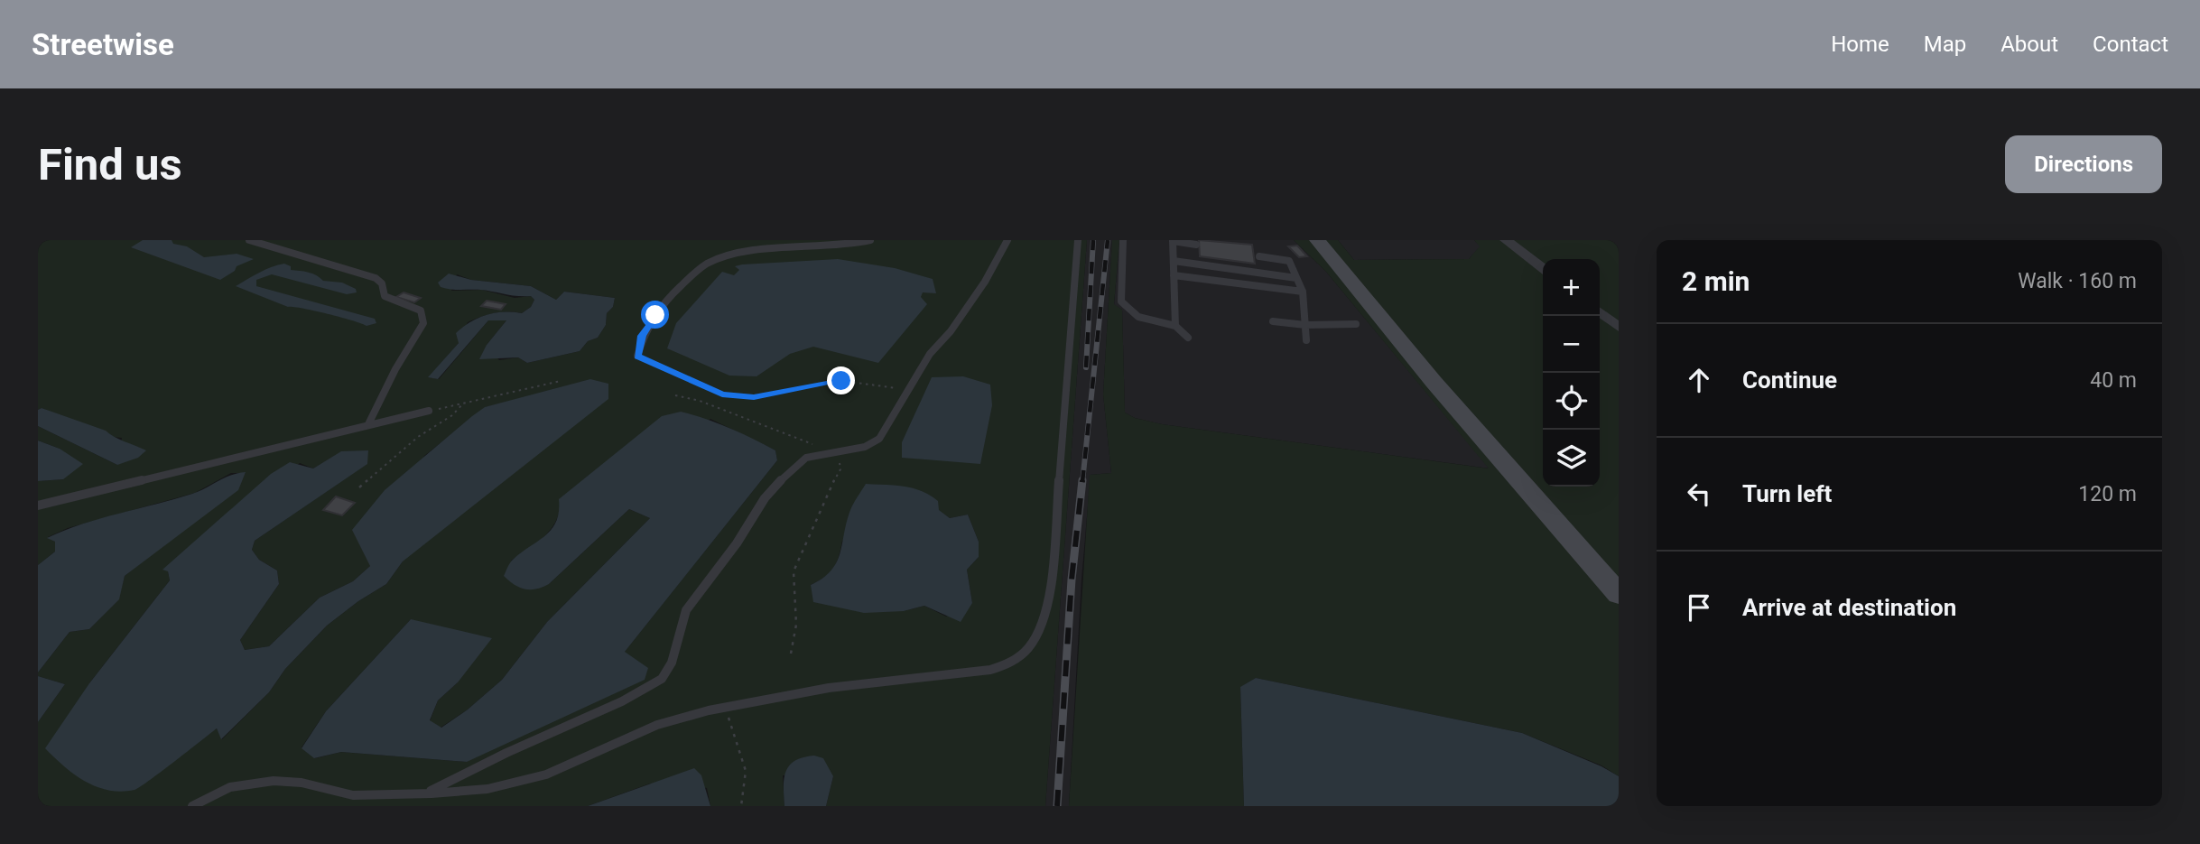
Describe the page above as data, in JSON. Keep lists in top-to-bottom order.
{
  "page": {
    "header": "Streetwise",
    "nav": [
      "Home",
      "Map",
      "About",
      "Contact"
    ],
    "buttons": "Directions",
    "title": "Find us",
    "heading": ["2 min", "Walk · 160 m"],
    "map_buttons": ["+", "−"],
    "list": [
      ["Continue", "40 m"],
      ["Turn left", "120 m"],
      "Arrive at destination"
    ]
  }
}
